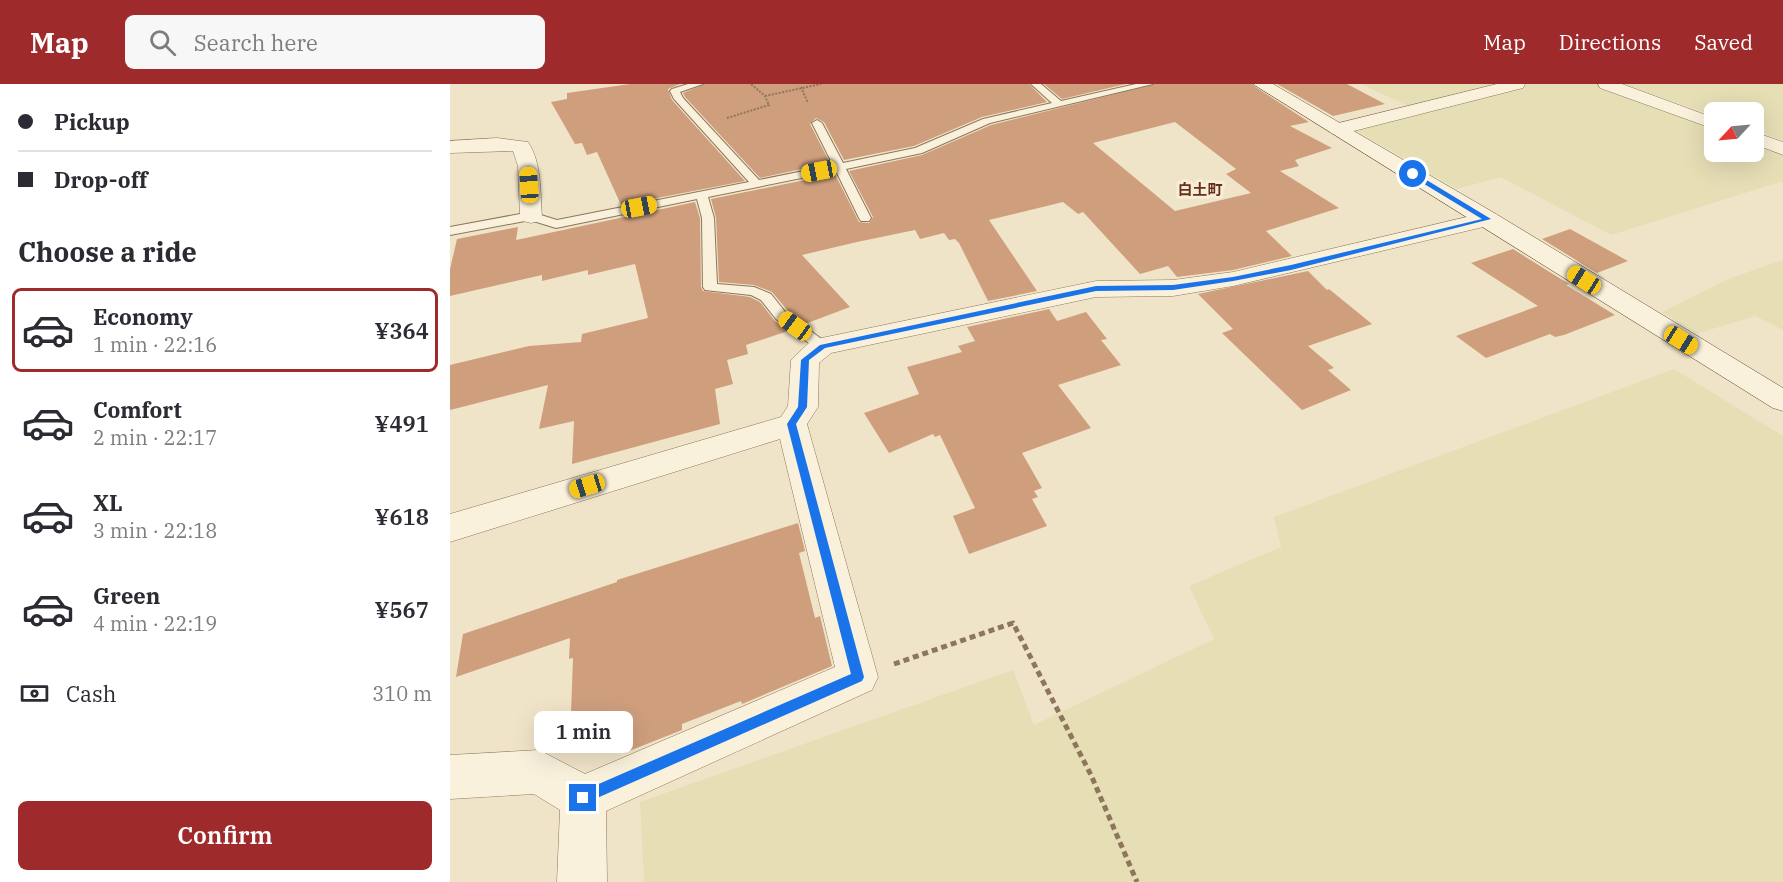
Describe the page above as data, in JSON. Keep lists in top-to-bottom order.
{
  "districts": ["白土町"],
  "north": "bottom left",
  "page": {
    "header": "Map",
    "search": "Search here",
    "nav": ["Map", "Directions", "Saved"],
    "banner": ["Pickup", "Drop-off"],
    "heading": "Choose a ride",
    "list": [
      {
        "name": "Economy",
        "note": "1 min · 22:16",
        "value": "¥364"
      },
      {
        "name": "Comfort",
        "note": "2 min · 22:17",
        "value": "¥491"
      },
      {
        "name": "XL",
        "note": "3 min · 22:18",
        "value": "¥618"
      },
      {
        "name": "Green",
        "note": "4 min · 22:19",
        "value": "¥567"
      }
    ],
    "pay": ["Cash", "310 m"],
    "bubble": "1 min",
    "buttons": "Confirm"
  }
}
